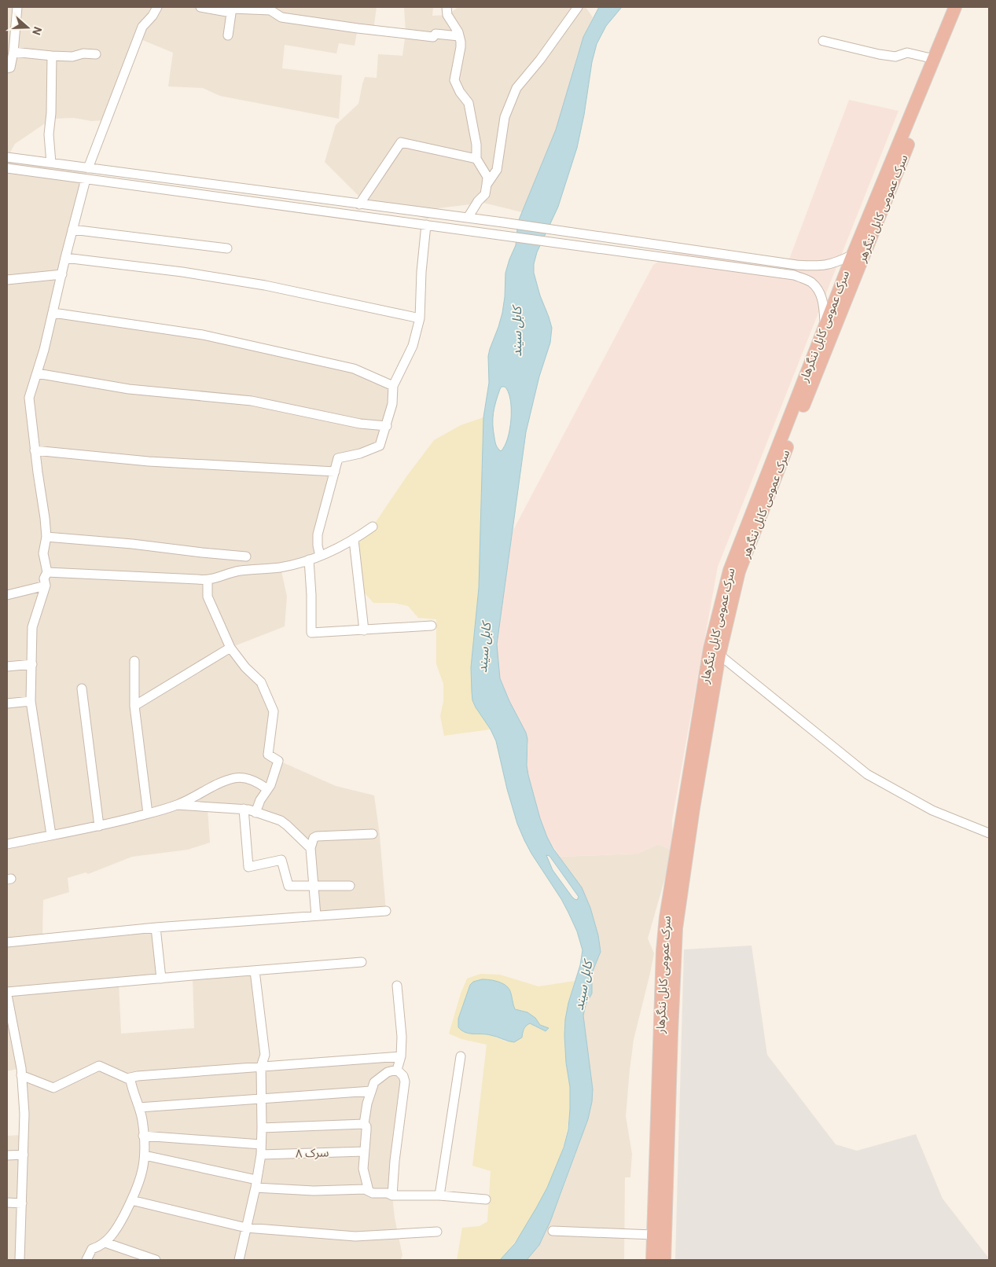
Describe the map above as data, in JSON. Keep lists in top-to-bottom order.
{
  "streets": {
    "highway": ["سرک عمومی کابل ننگرهر", "سرک عمومی کابل ننگرهار"],
    "street": ["سرک ۸"]
  },
  "crossings": [
    ["سرک عمومی کابل ننگرهر", "سرک عمومی کابل ننگرهار"]
  ],
  "water": ["کابل سيند"],
  "north": "right"
}
